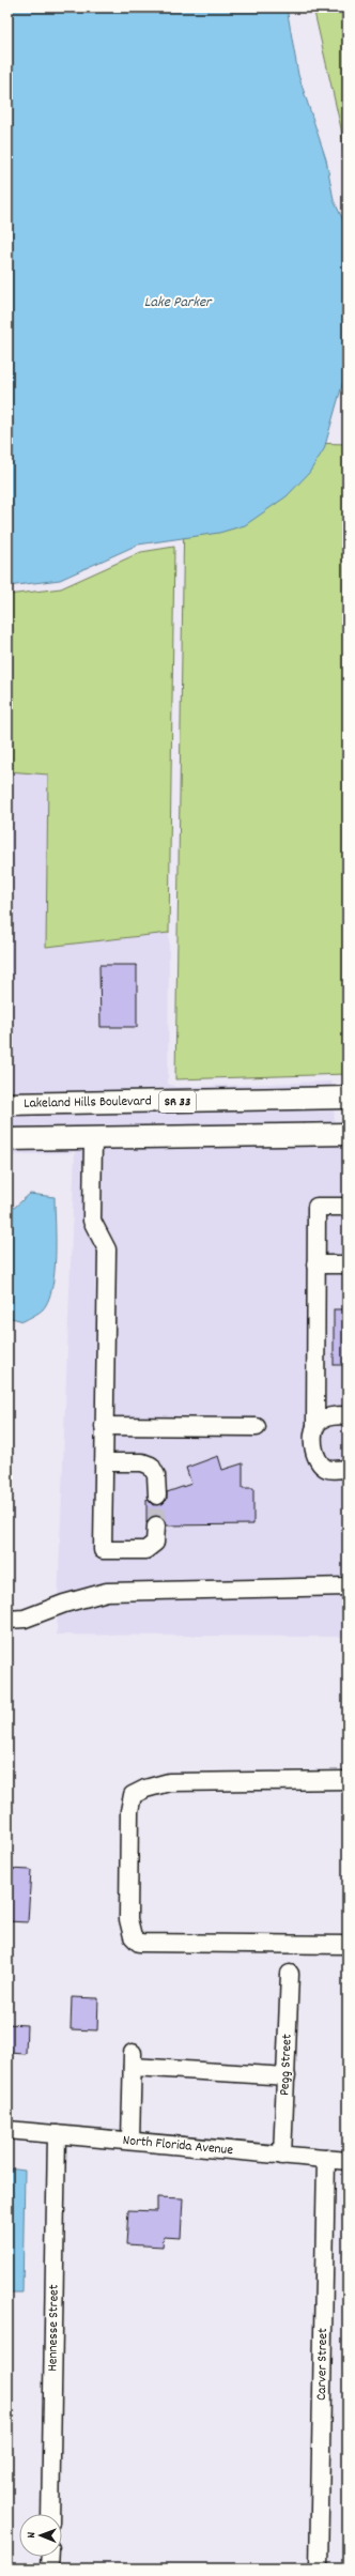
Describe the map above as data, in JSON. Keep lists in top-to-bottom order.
{
  "streets": {
    "main road": ["SR 33", "Lakeland Hills Boulevard"],
    "street": [
      "Pegg Street",
      "North Florida Avenue",
      "Hennesse Street",
      "Carver Street"
    ]
  },
  "crossings": [
    ["Pegg Street", "North Florida Avenue"],
    ["North Florida Avenue", "Hennesse Street"],
    ["North Florida Avenue", "Carver Street"]
  ],
  "water": ["Lake Parker"],
  "north": "left"
}
